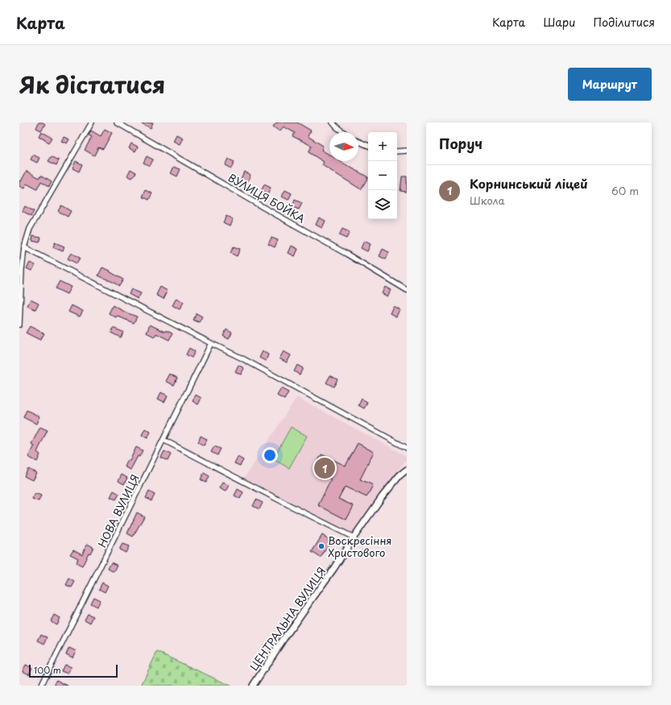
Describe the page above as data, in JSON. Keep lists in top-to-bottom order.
{
  "streets": {
    "street": ["ВУЛИЦЯ БОЙКА", "НОВА ВУЛИЦЯ", "ЦЕНТРАЛЬНА ВУЛИЦЯ"]
  },
  "places": ["Воскресіння Христового"],
  "scale_bar": "100 m",
  "north": "right",
  "page": {
    "header": "Карта",
    "nav": ["Карта", "Шари", "Поділитися"],
    "title": "Як дістатися",
    "buttons": "Маршрут",
    "heading": "Поруч",
    "map_buttons": ["+", "−"],
    "list": [
      {
        "mark": "1",
        "name": "Корнинський ліцей",
        "note": "Школа",
        "value": "60 m"
      }
    ],
    "pins": "1",
    "scale": "100 m"
  }
}
